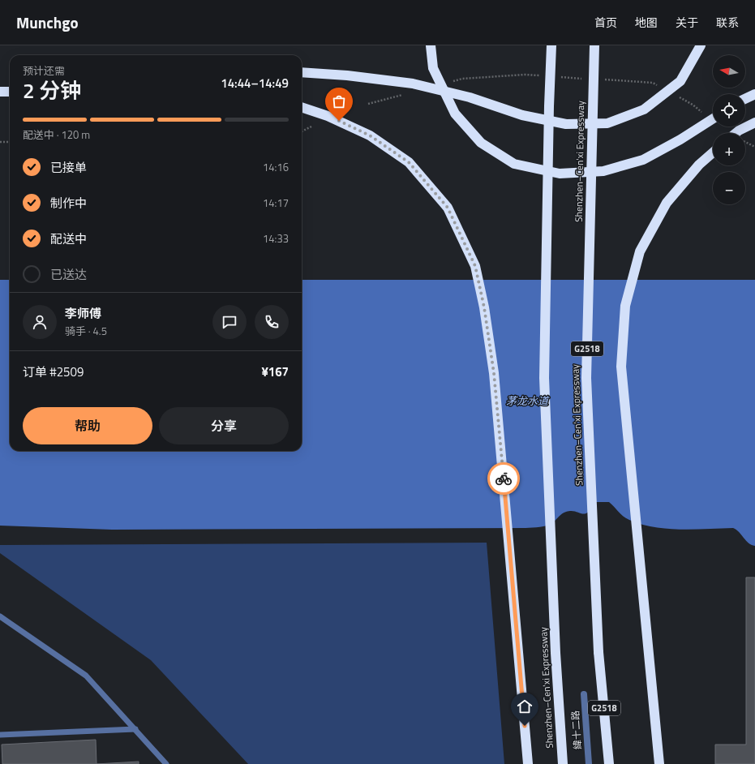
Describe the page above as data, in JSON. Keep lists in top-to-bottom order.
{
  "streets": {
    "highway": ["Shenzhen–Cen'xi Expressway", "G2518"],
    "street": ["緯十二路"]
  },
  "water": ["茅龙水道"],
  "north": "left",
  "page": {
    "header": "Munchgo",
    "nav": [
      "首页",
      "地图",
      "关于",
      "联系"
    ],
    "map_buttons": ["+", "−"],
    "heading": ["2 分钟", "预计还需", "14:44–14:49"],
    "panel": [
      "李师傅",
      "骑手 · 4.5",
      "订单 #2509",
      "¥167"
    ],
    "bar": "配送中 · 120 m",
    "list": [
      ["已接单", "14:16"],
      ["制作中", "14:17"],
      ["配送中", "14:33"],
      "已送达"
    ],
    "buttons": ["帮助", "分享"]
  }
}
